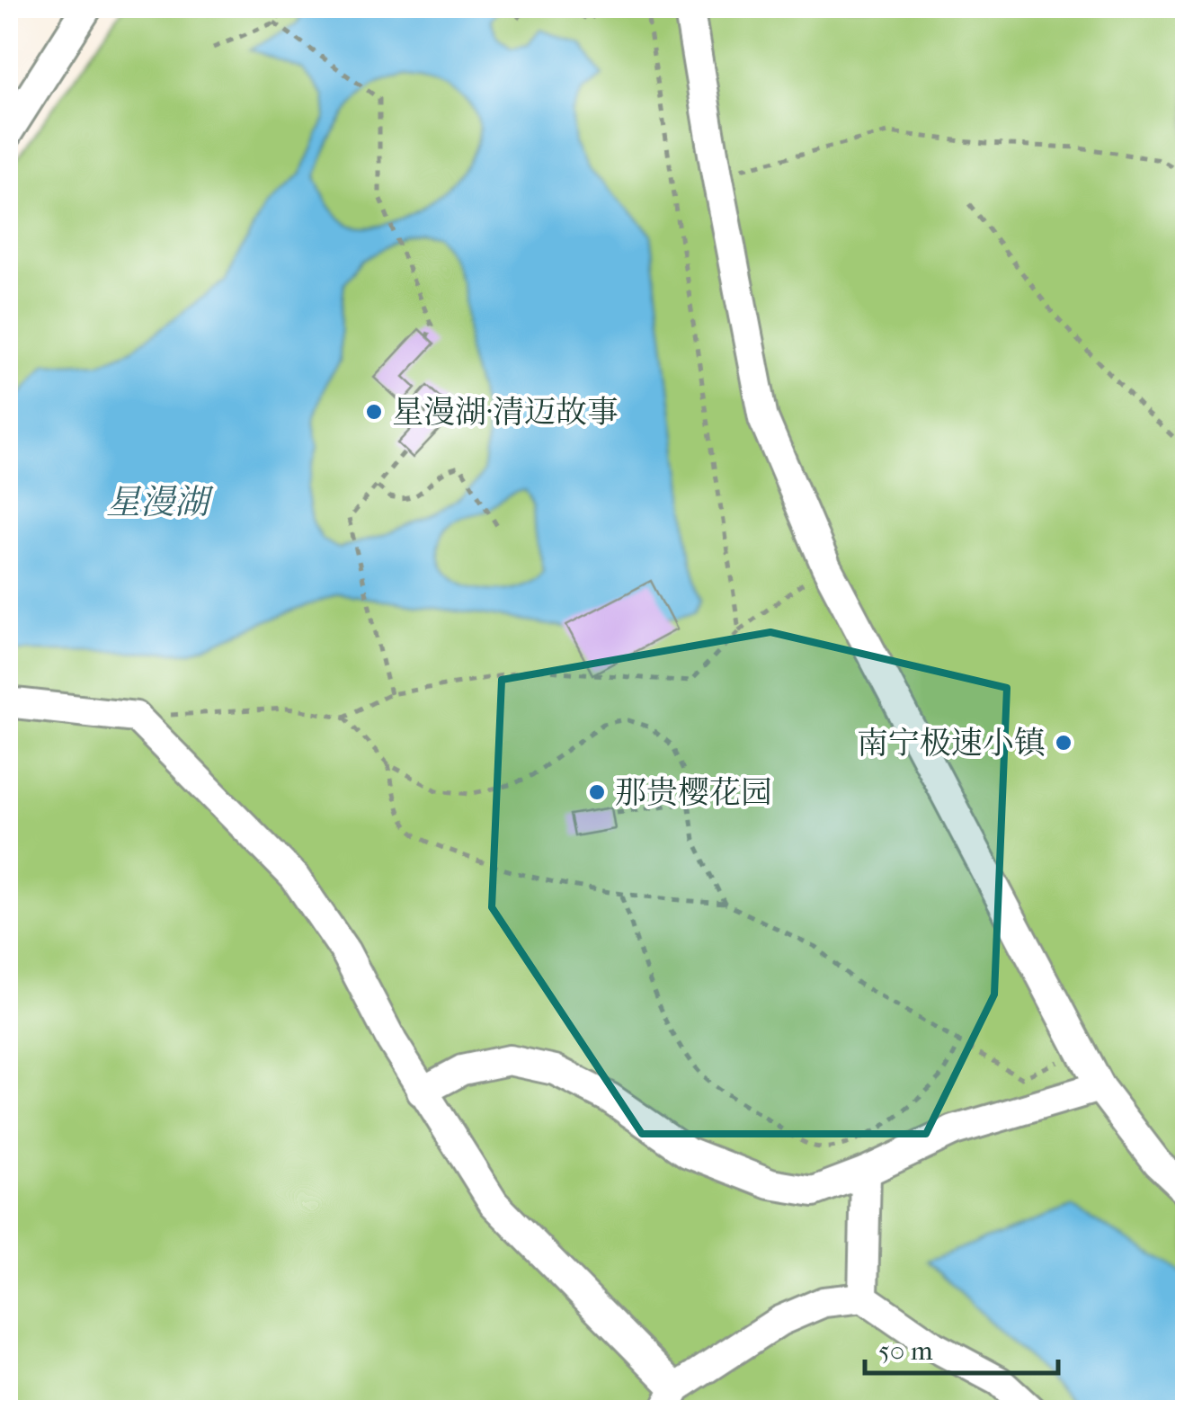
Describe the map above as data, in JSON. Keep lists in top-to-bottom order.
{
  "water": ["星漫湖"],
  "places": ["星漫湖·清迈故事", "南宁极速小镇", "那贵樱花园"],
  "scale_bar": "50 m"
}
